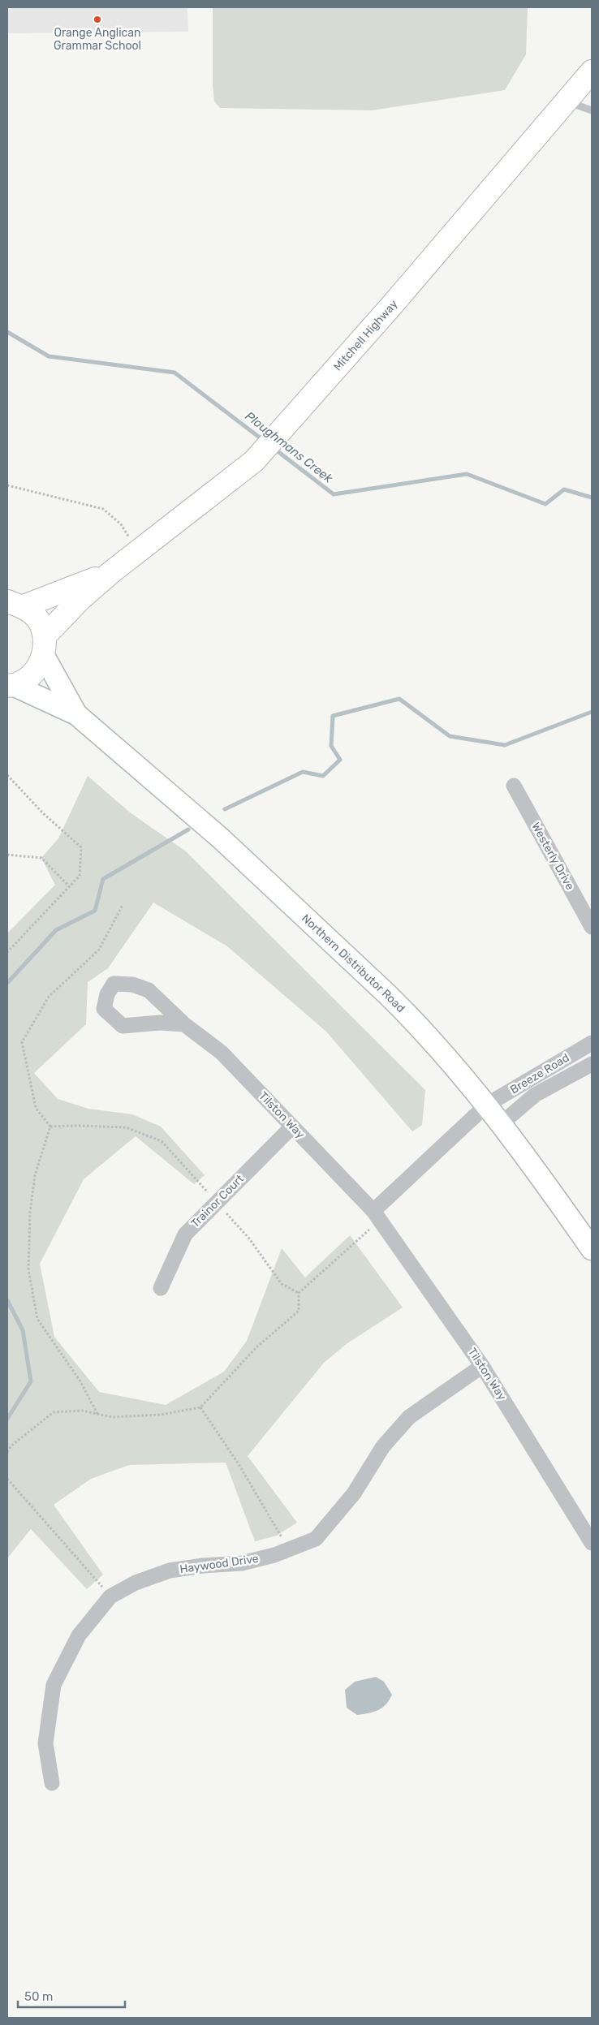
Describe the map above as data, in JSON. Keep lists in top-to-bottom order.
{
  "streets": {
    "highway": ["Mitchell Highway"],
    "main road": ["Northern Distributor Road"],
    "street": [
      "Westerly Drive",
      "Breeze Road",
      "Tilston Way",
      "Trainor Court",
      "Haywood Drive"
    ]
  },
  "crossings": [
    ["Mitchell Highway", "Northern Distributor Road"],
    ["Northern Distributor Road", "Breeze Road"],
    ["Tilston Way", "Trainor Court"],
    ["Tilston Way", "Haywood Drive"]
  ],
  "water": ["Ploughmans Creek"],
  "places": ["Orange Anglican Grammar School"],
  "scale_bar": "50 m"
}
